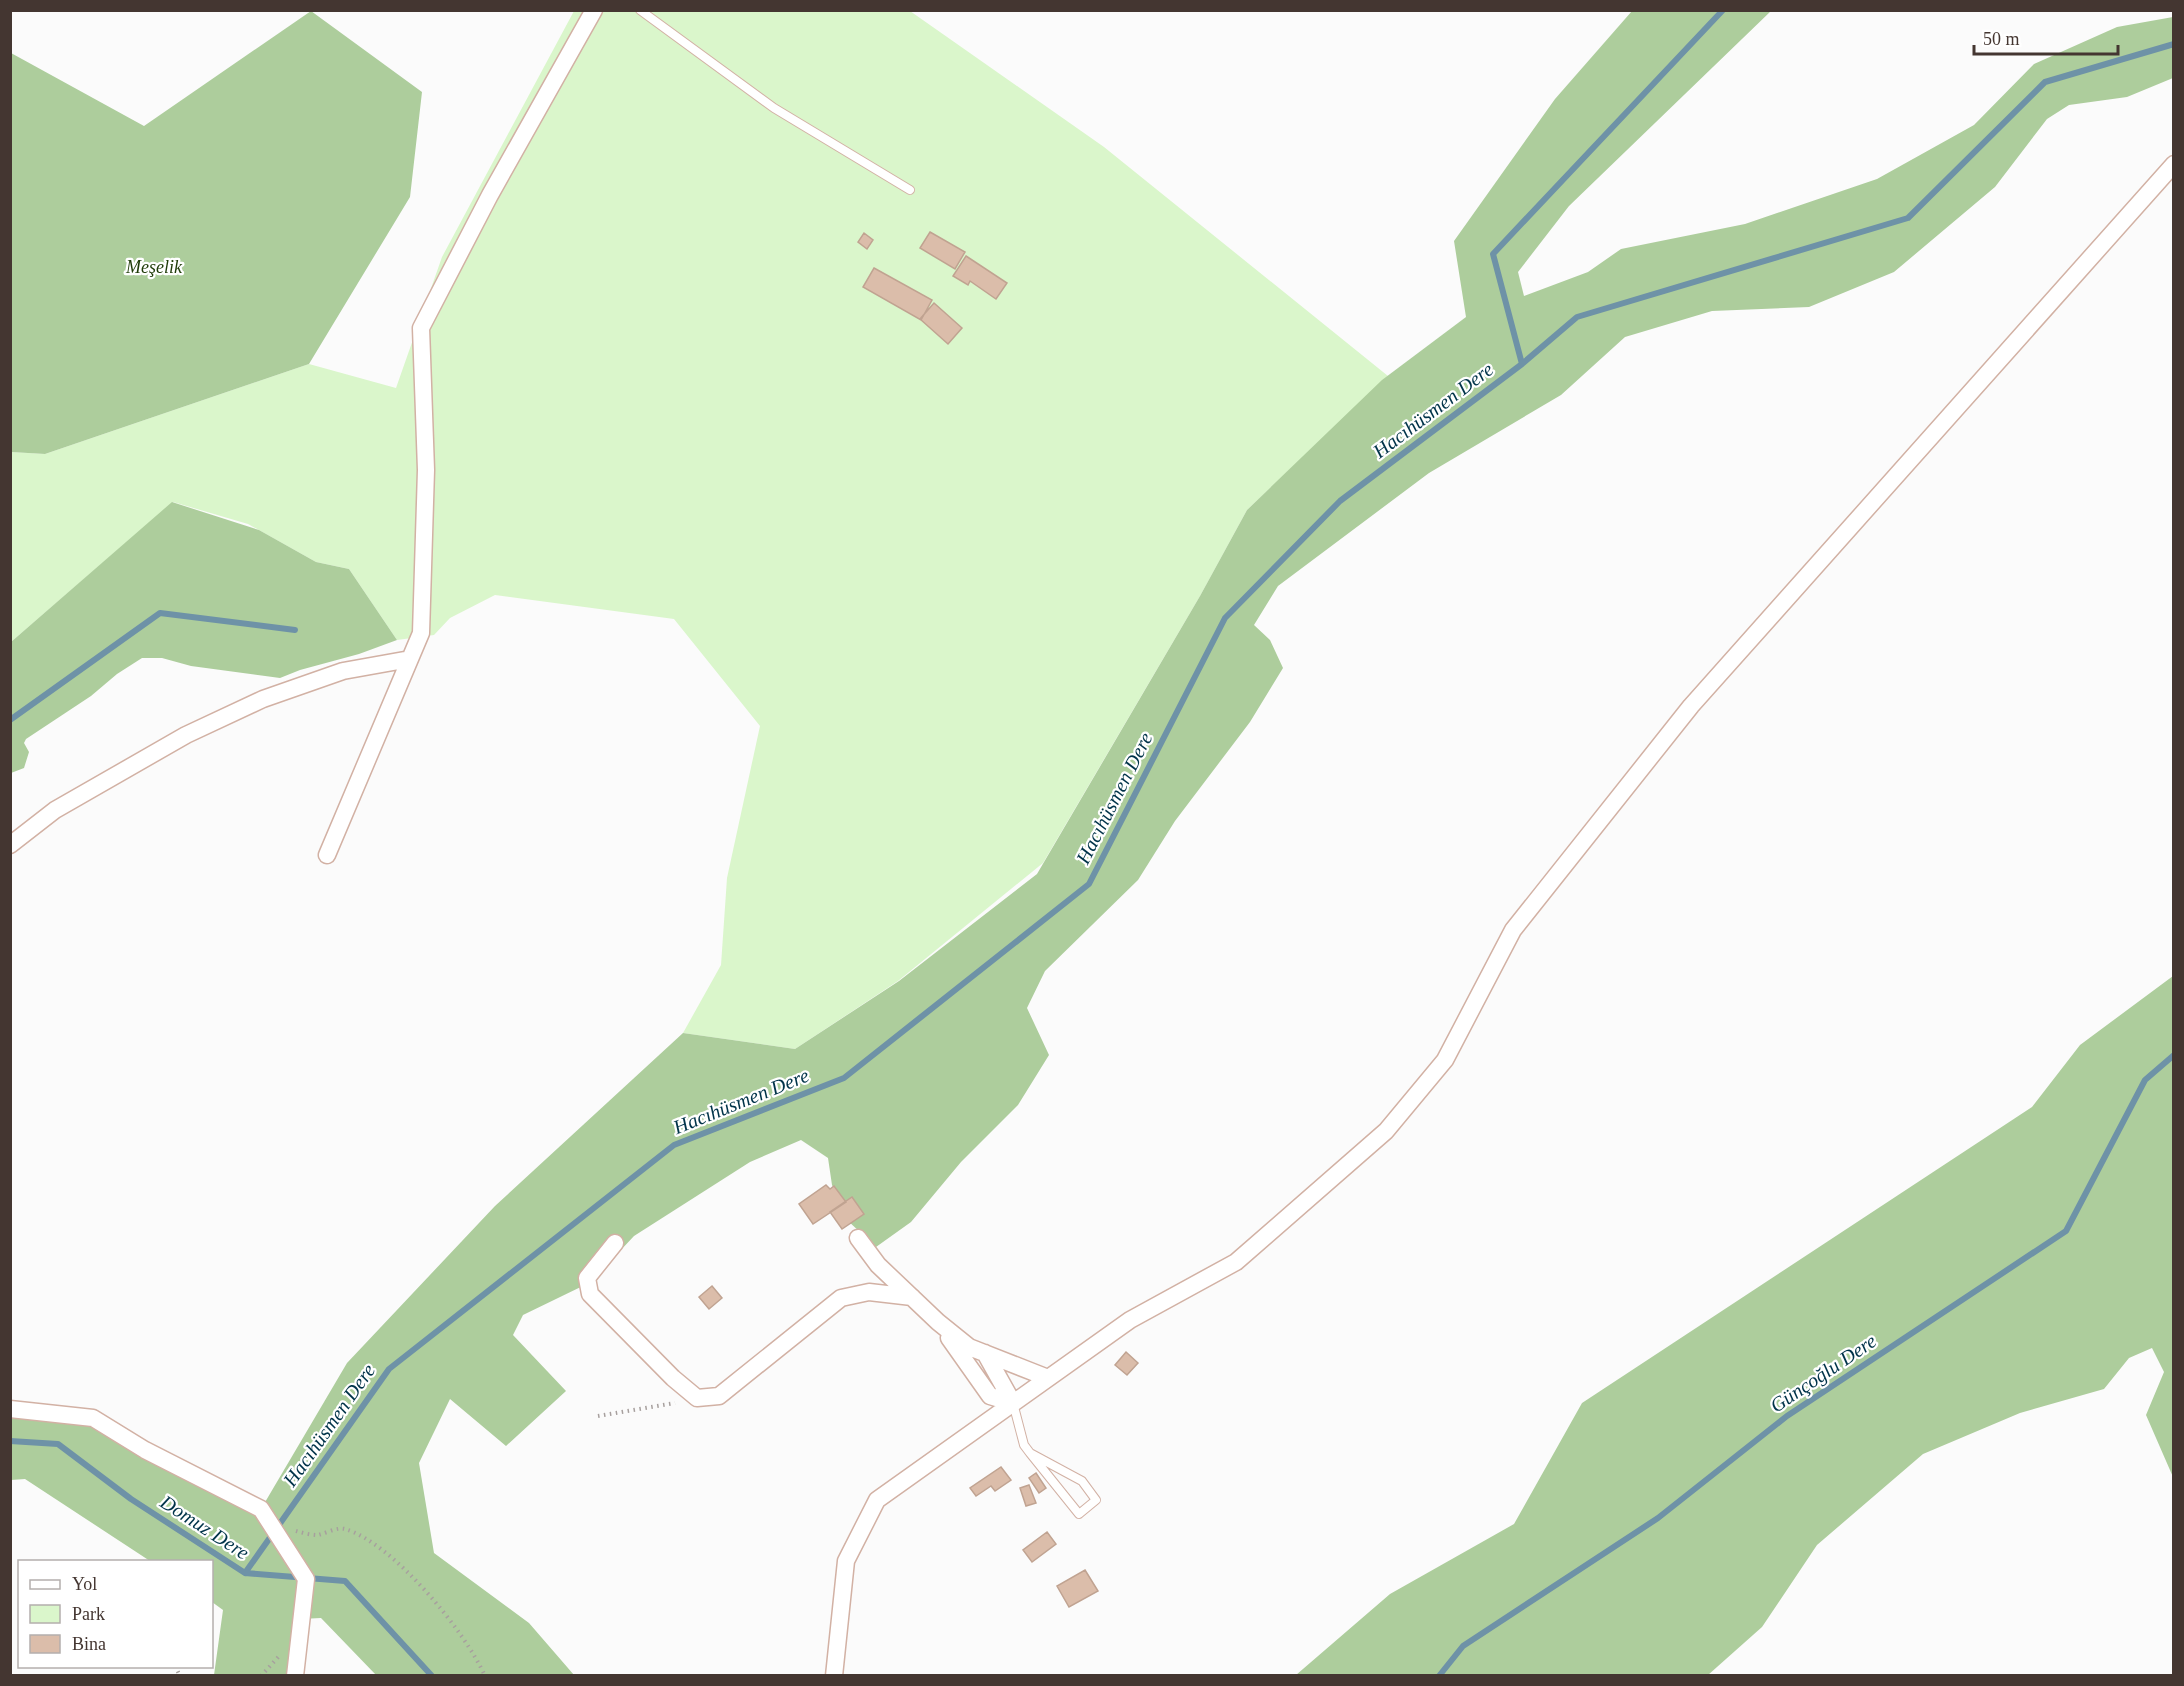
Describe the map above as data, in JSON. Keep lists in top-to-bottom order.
{
  "water": ["Hacıhüsmen Dere", "Günçoğlu Dere", "Domuz Dere"],
  "parks": ["Meşelik"],
  "legend": ["Yol", "Park", "Bina"],
  "scale_bar": "50 m"
}
